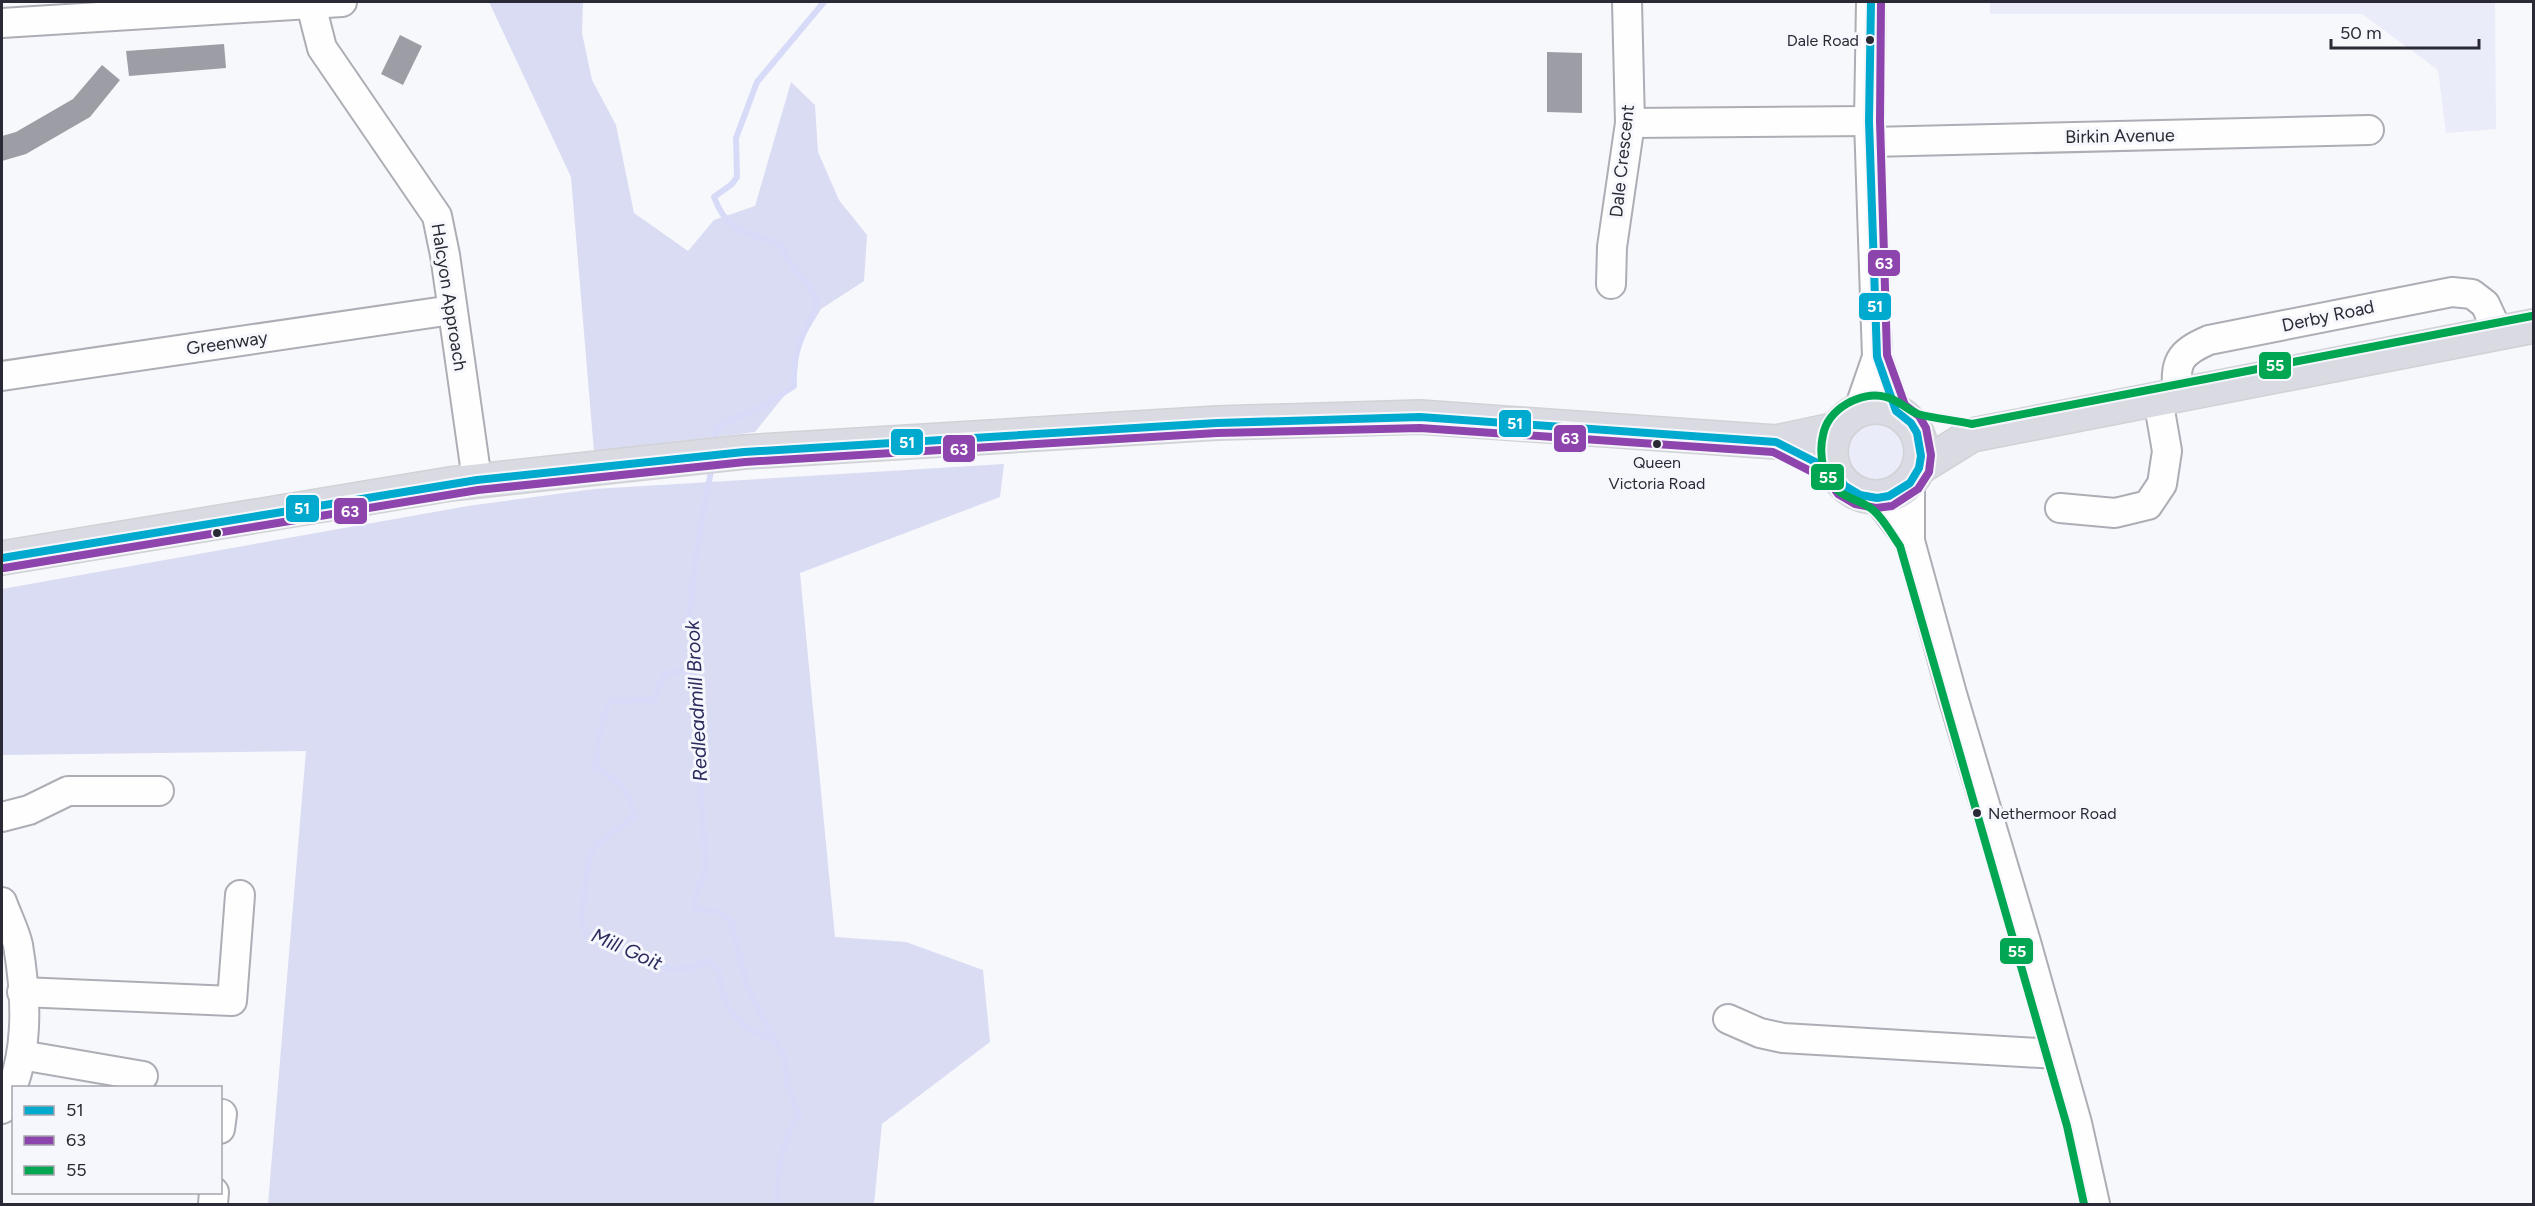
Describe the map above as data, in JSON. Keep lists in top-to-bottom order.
{
  "streets": {
    "street": [
      "Birkin Avenue",
      "Dale Crescent",
      "Halcyon Approach",
      "Derby Road",
      "Greenway"
    ]
  },
  "crossings": [
    ["Halcyon Approach", "Greenway"]
  ],
  "water": ["Redleadmill Brook", "Mill Goit"],
  "places": ["Dale Road", "Queen Victoria Road", "Nethermoor Road"],
  "lines": ["transit line 51", "transit line 63", "transit line 55"],
  "legend": ["51", "63", "55"],
  "scale_bar": "50 m"
}
